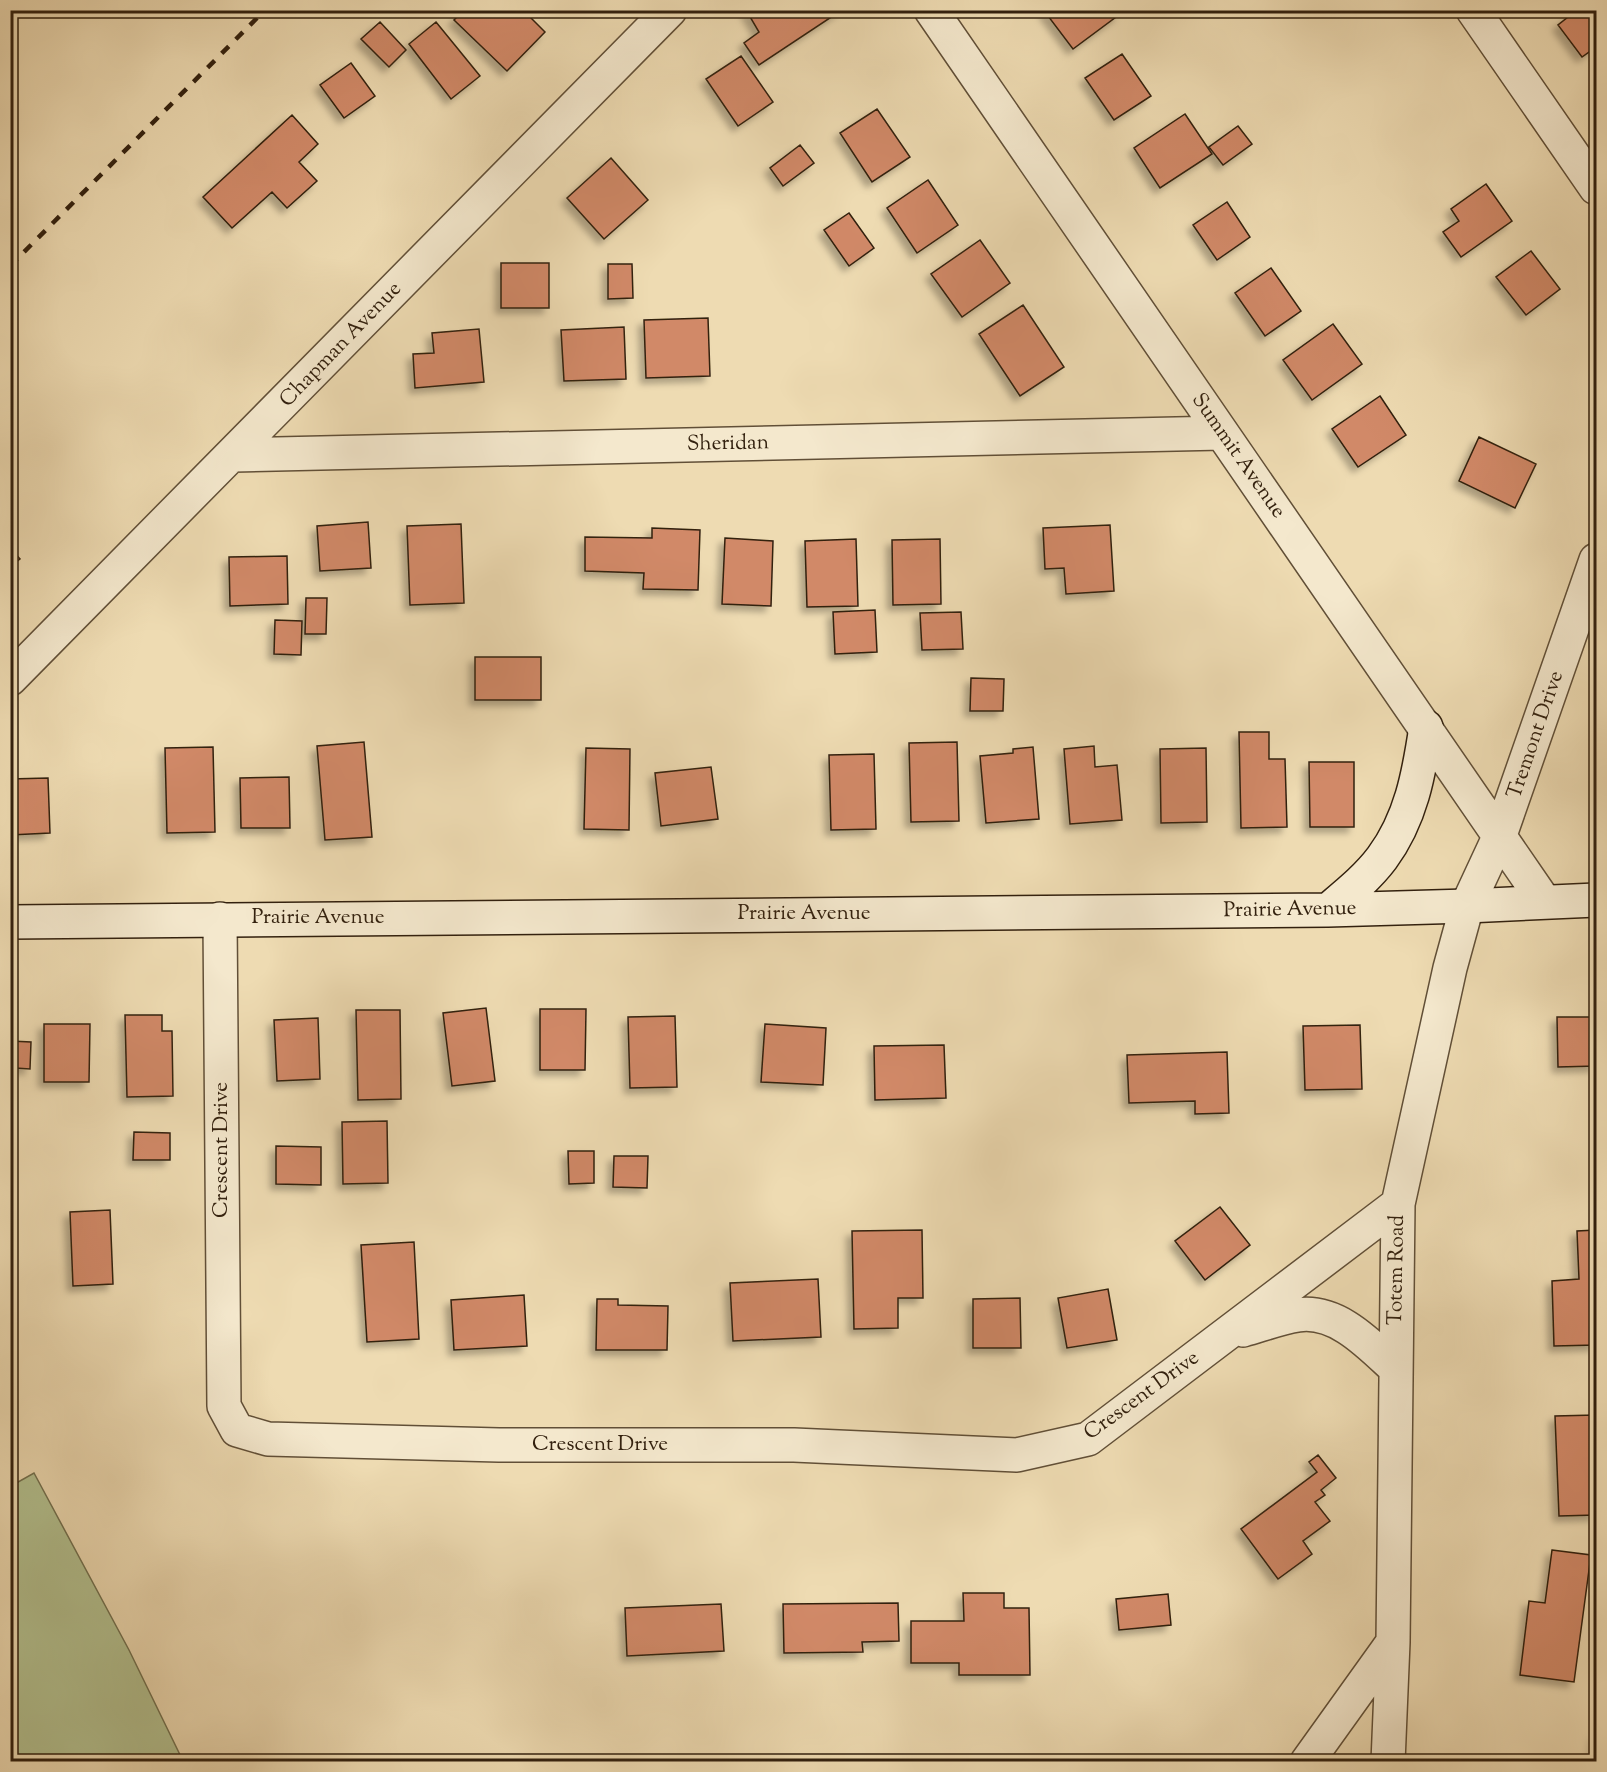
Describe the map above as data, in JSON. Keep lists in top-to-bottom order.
{
  "streets": {
    "street": [
      "Chapman Avenue",
      "Sheridan",
      "Summit Avenue",
      "Tremont Drive",
      "Prairie Avenue",
      "Crescent Drive",
      "Totem Road"
    ]
  },
  "crossings": [
    ["Chapman Avenue", "Sheridan"],
    ["Sheridan", "Summit Avenue"],
    ["Summit Avenue", "Tremont Drive"],
    ["Summit Avenue", "Prairie Avenue"],
    ["Tremont Drive", "Prairie Avenue"],
    ["Tremont Drive", "Totem Road"],
    ["Prairie Avenue", "Crescent Drive"],
    ["Prairie Avenue", "Totem Road"],
    ["Crescent Drive", "Totem Road"]
  ]
}
